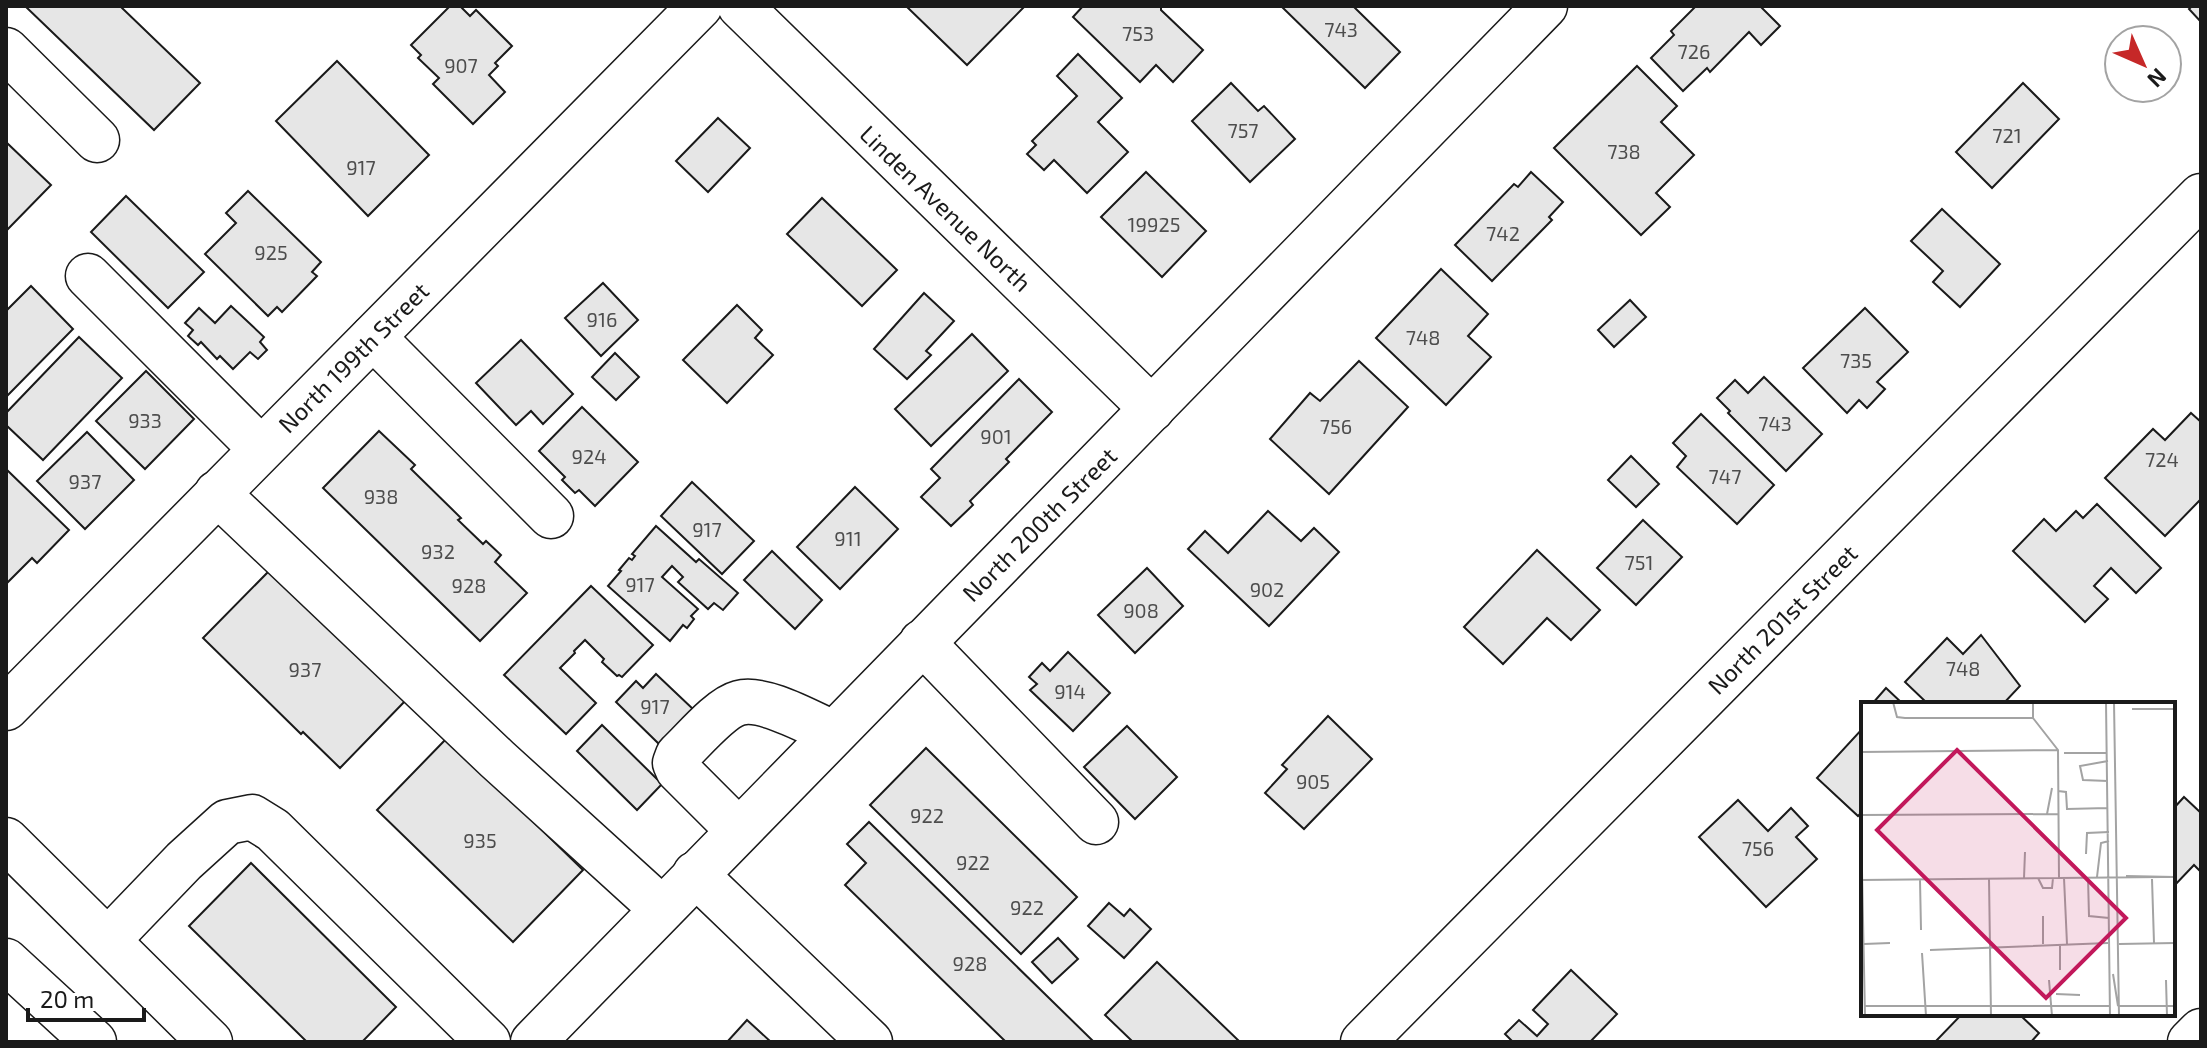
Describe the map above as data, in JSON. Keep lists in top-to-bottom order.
{
  "streets": {
    "main road": [
      "Linden Avenue North",
      "North 199th Street",
      "North 200th Street",
      "North 201st Street"
    ]
  },
  "crossings": [
    ["Linden Avenue North", "North 200th Street"]
  ],
  "house_numbers": [
    "743",
    "753",
    "726",
    "907",
    "757",
    "721",
    "738",
    "917",
    "19925",
    "742",
    "925",
    "916",
    "748",
    "735",
    "933",
    "743",
    "756",
    "901",
    "924",
    "724",
    "747",
    "937",
    "938",
    "917",
    "911",
    "932",
    "751",
    "917",
    "928",
    "902",
    "908",
    "748",
    "937",
    "914",
    "917",
    "905",
    "922",
    "935",
    "756",
    "922",
    "922",
    "928"
  ],
  "scale_bar": "20 m",
  "north": "bottom right"
}
